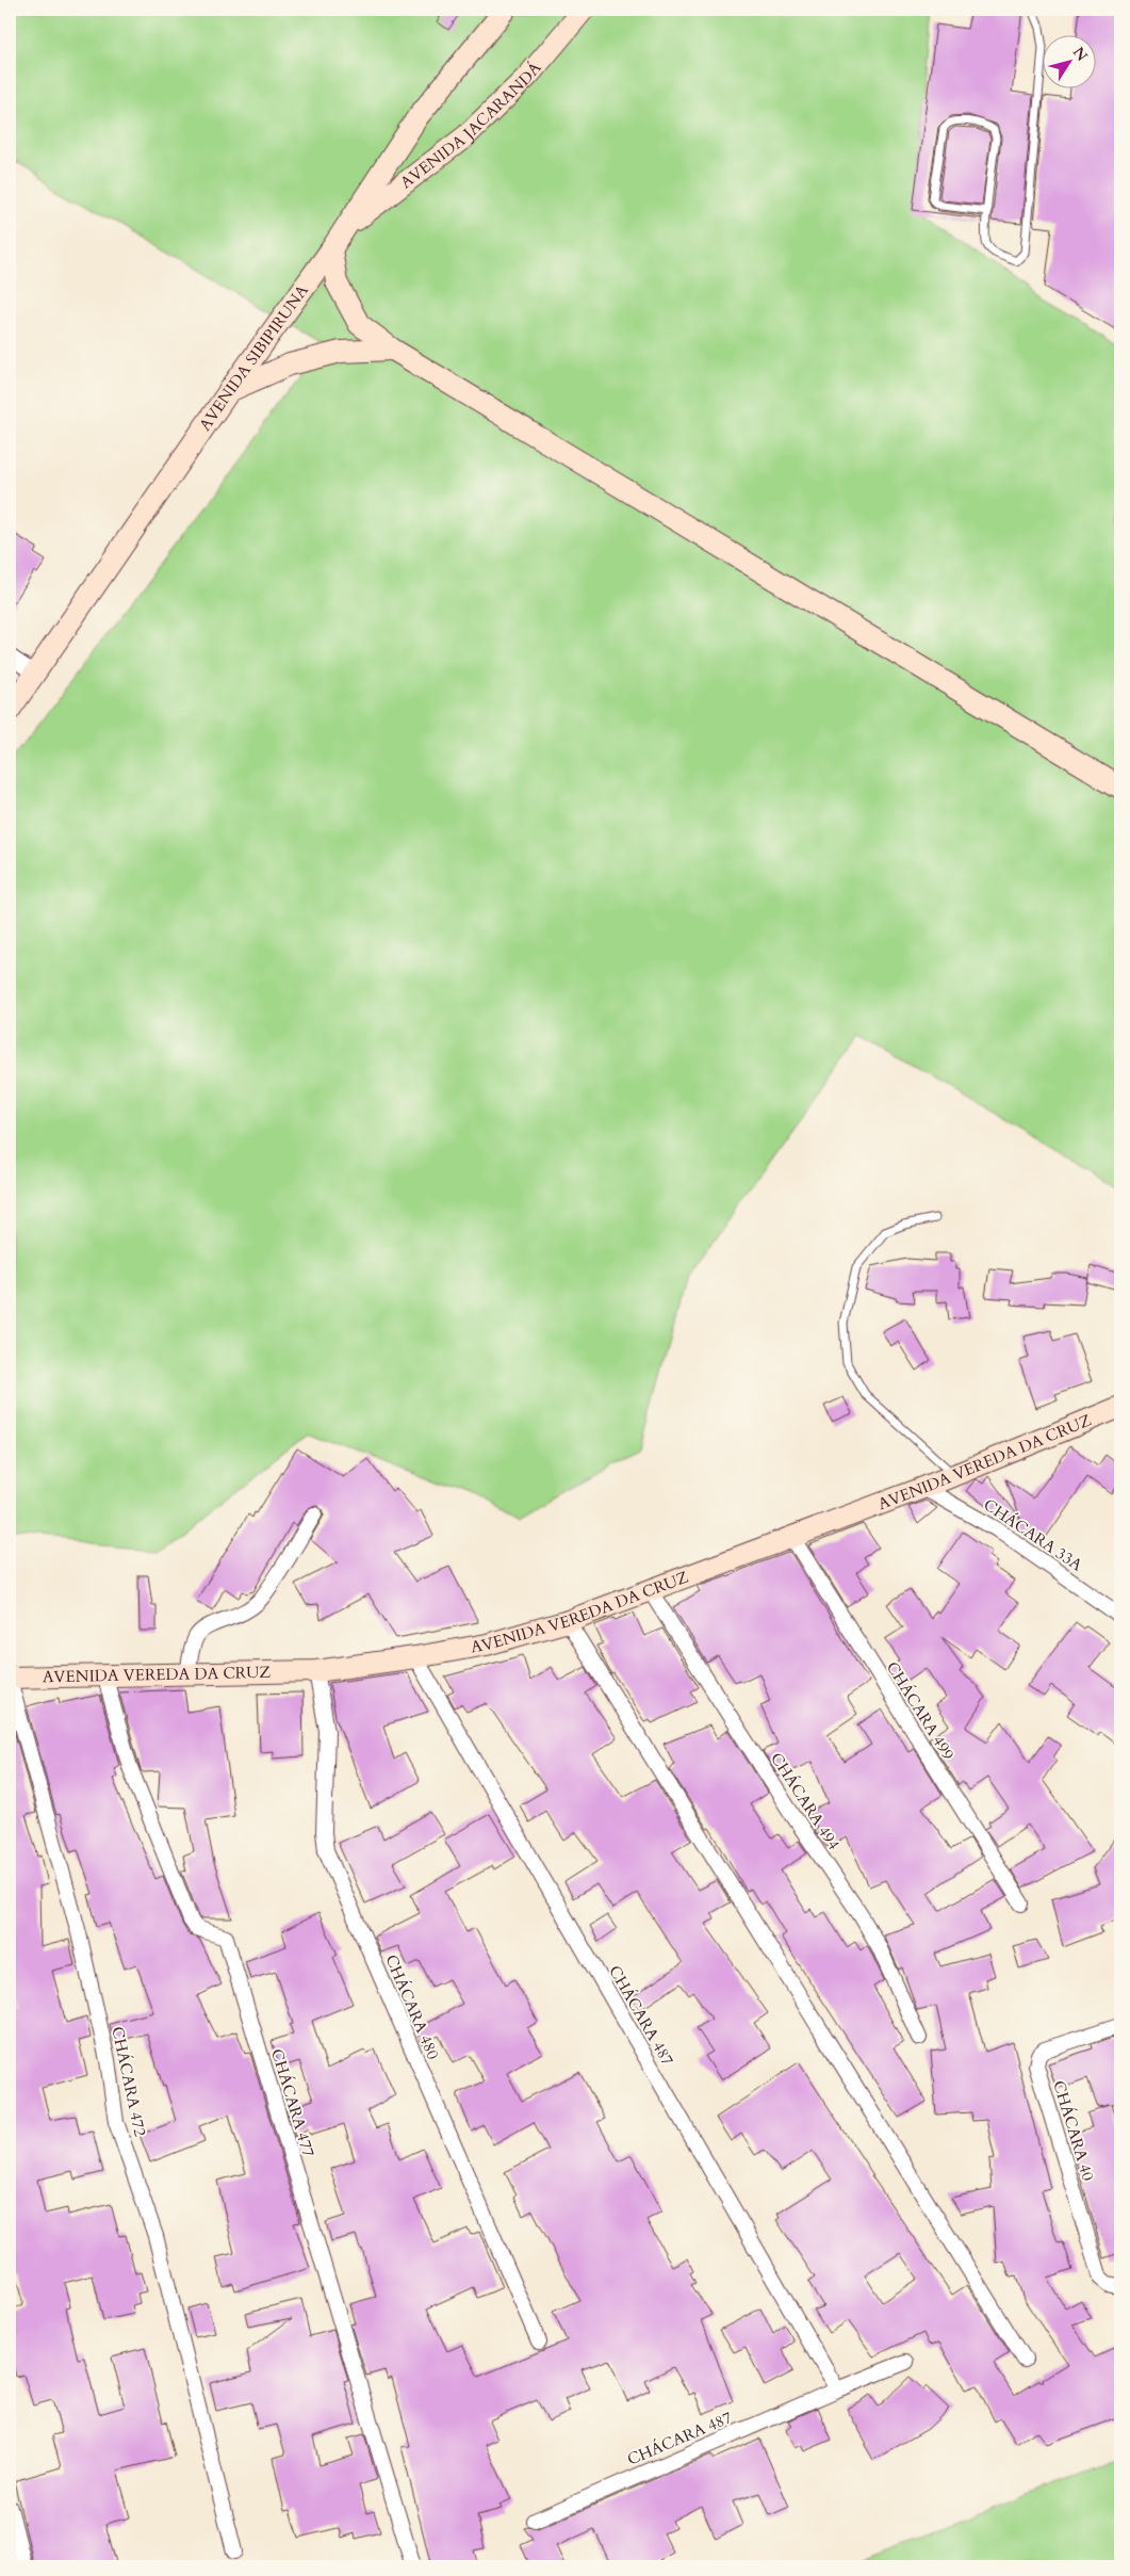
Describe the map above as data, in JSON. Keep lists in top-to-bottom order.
{
  "streets": {
    "street": [
      "AVENIDA JACARANDÁ",
      "AVENIDA SIBIPIRUNA",
      "AVENIDA VEREDA DA CRUZ",
      "CHÁCARA 33A",
      "CHÁCARA 499",
      "CHÁCARA 494",
      "CHÁCARA 480",
      "CHÁCARA 487",
      "CHÁCARA 472",
      "CHÁCARA 477",
      "CHÁCARA 40"
    ]
  },
  "crossings": [
    ["AVENIDA JACARANDÁ", "AVENIDA SIBIPIRUNA"],
    ["AVENIDA VEREDA DA CRUZ", "CHÁCARA 33A"],
    ["AVENIDA VEREDA DA CRUZ", "CHÁCARA 499"],
    ["AVENIDA VEREDA DA CRUZ", "CHÁCARA 494"],
    ["AVENIDA VEREDA DA CRUZ", "CHÁCARA 480"],
    ["AVENIDA VEREDA DA CRUZ", "CHÁCARA 487"],
    ["AVENIDA VEREDA DA CRUZ", "CHÁCARA 472"],
    ["AVENIDA VEREDA DA CRUZ", "CHÁCARA 477"]
  ],
  "north": "top right"
}
